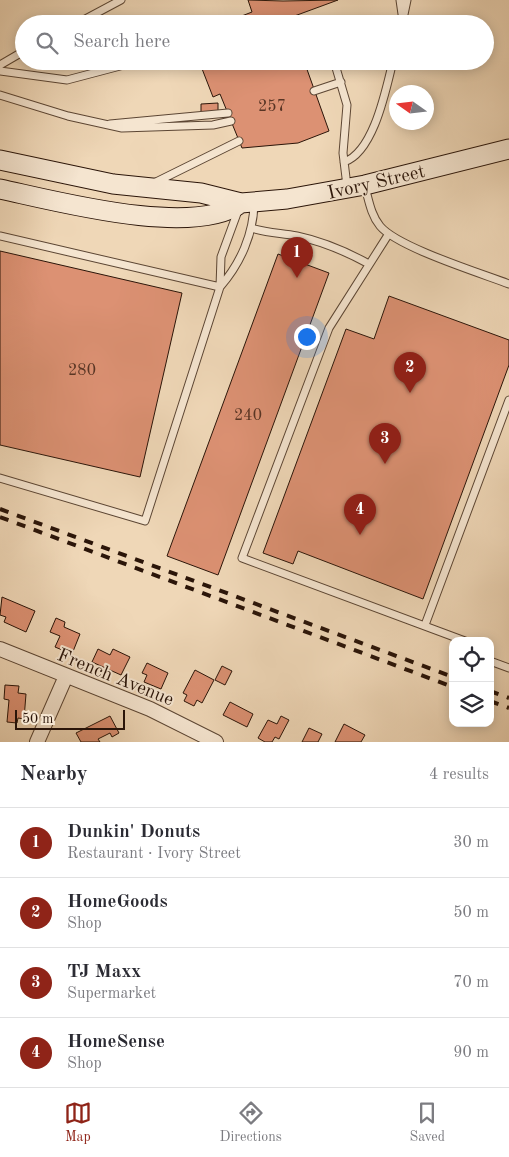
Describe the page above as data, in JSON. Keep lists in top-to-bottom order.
{
  "streets": {
    "street": ["Ivory Street", "French Avenue"]
  },
  "house_numbers": ["257", "280", "240"],
  "scale_bar": "50 m",
  "north": "left",
  "page": {
    "search": "Search here",
    "pins": [
      "1",
      "2",
      "3",
      "4"
    ],
    "scale": "50 m",
    "heading": ["Nearby", "4 results"],
    "list": [
      {
        "mark": "1",
        "name": "Dunkin' Donuts",
        "note": "Restaurant · Ivory Street",
        "value": "30 m"
      },
      {
        "mark": "2",
        "name": "HomeGoods",
        "note": "Shop",
        "value": "50 m"
      },
      {
        "mark": "3",
        "name": "TJ Maxx",
        "note": "Supermarket",
        "value": "70 m"
      },
      {
        "mark": "4",
        "name": "HomeSense",
        "note": "Shop",
        "value": "90 m"
      }
    ],
    "nav": ["Map", "Directions", "Saved"]
  }
}
